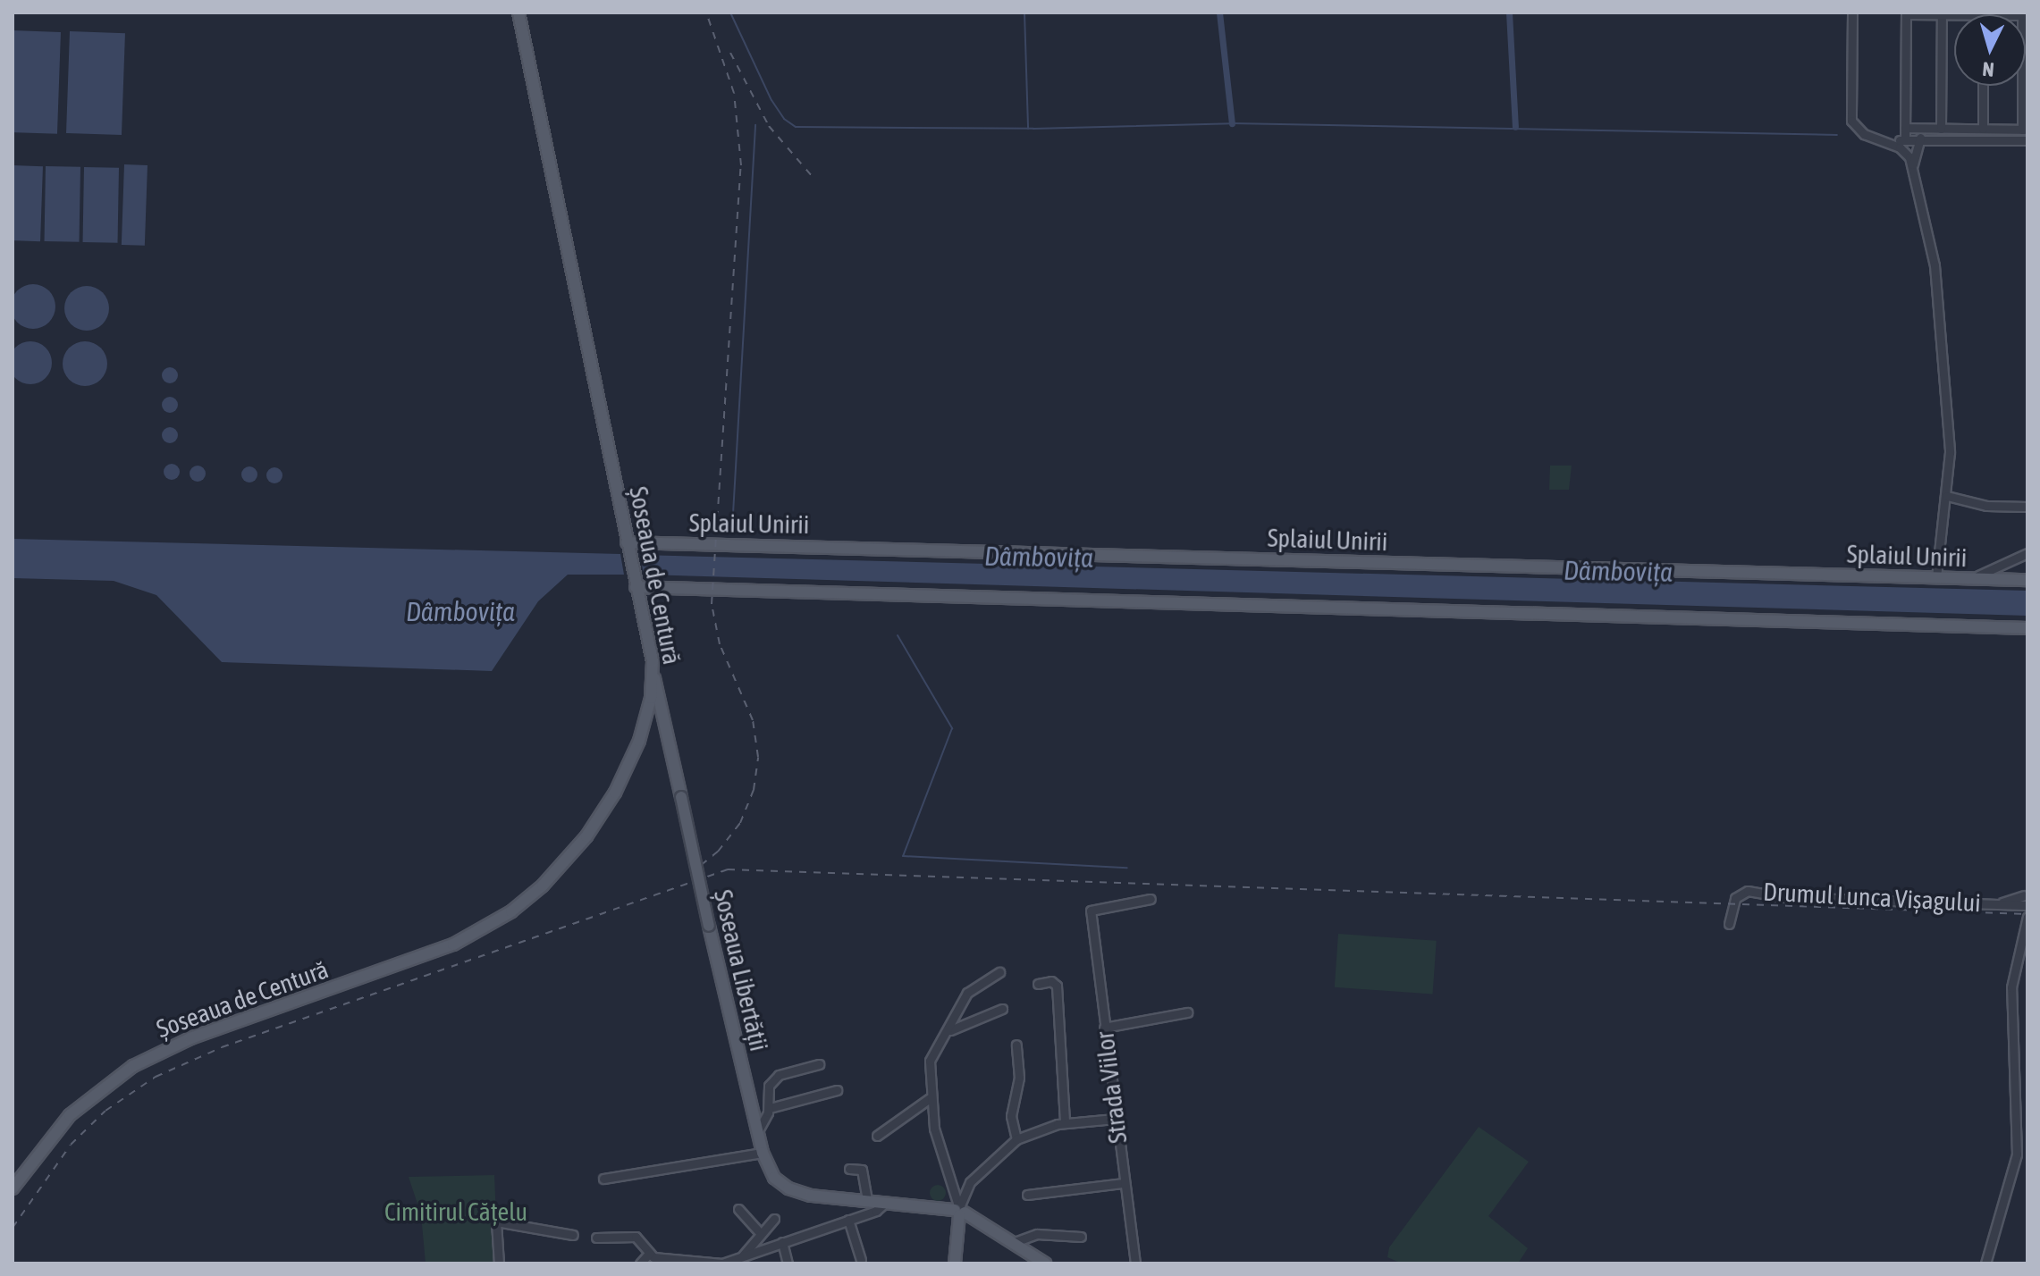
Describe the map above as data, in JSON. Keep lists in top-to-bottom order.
{
  "streets": {
    "main road": ["Splaiul Unirii", "Șoseaua de Centură", "Șoseaua Libertății"],
    "street": ["Drumul Lunca Vișagului", "Strada Viilor"]
  },
  "crossings": [
    ["Splaiul Unirii", "Șoseaua de Centură"],
    ["Șoseaua de Centură", "Șoseaua Libertății"]
  ],
  "water": ["Dâmbovița"],
  "parks": ["Cimitirul Cățelu"],
  "north": "bottom"
}
